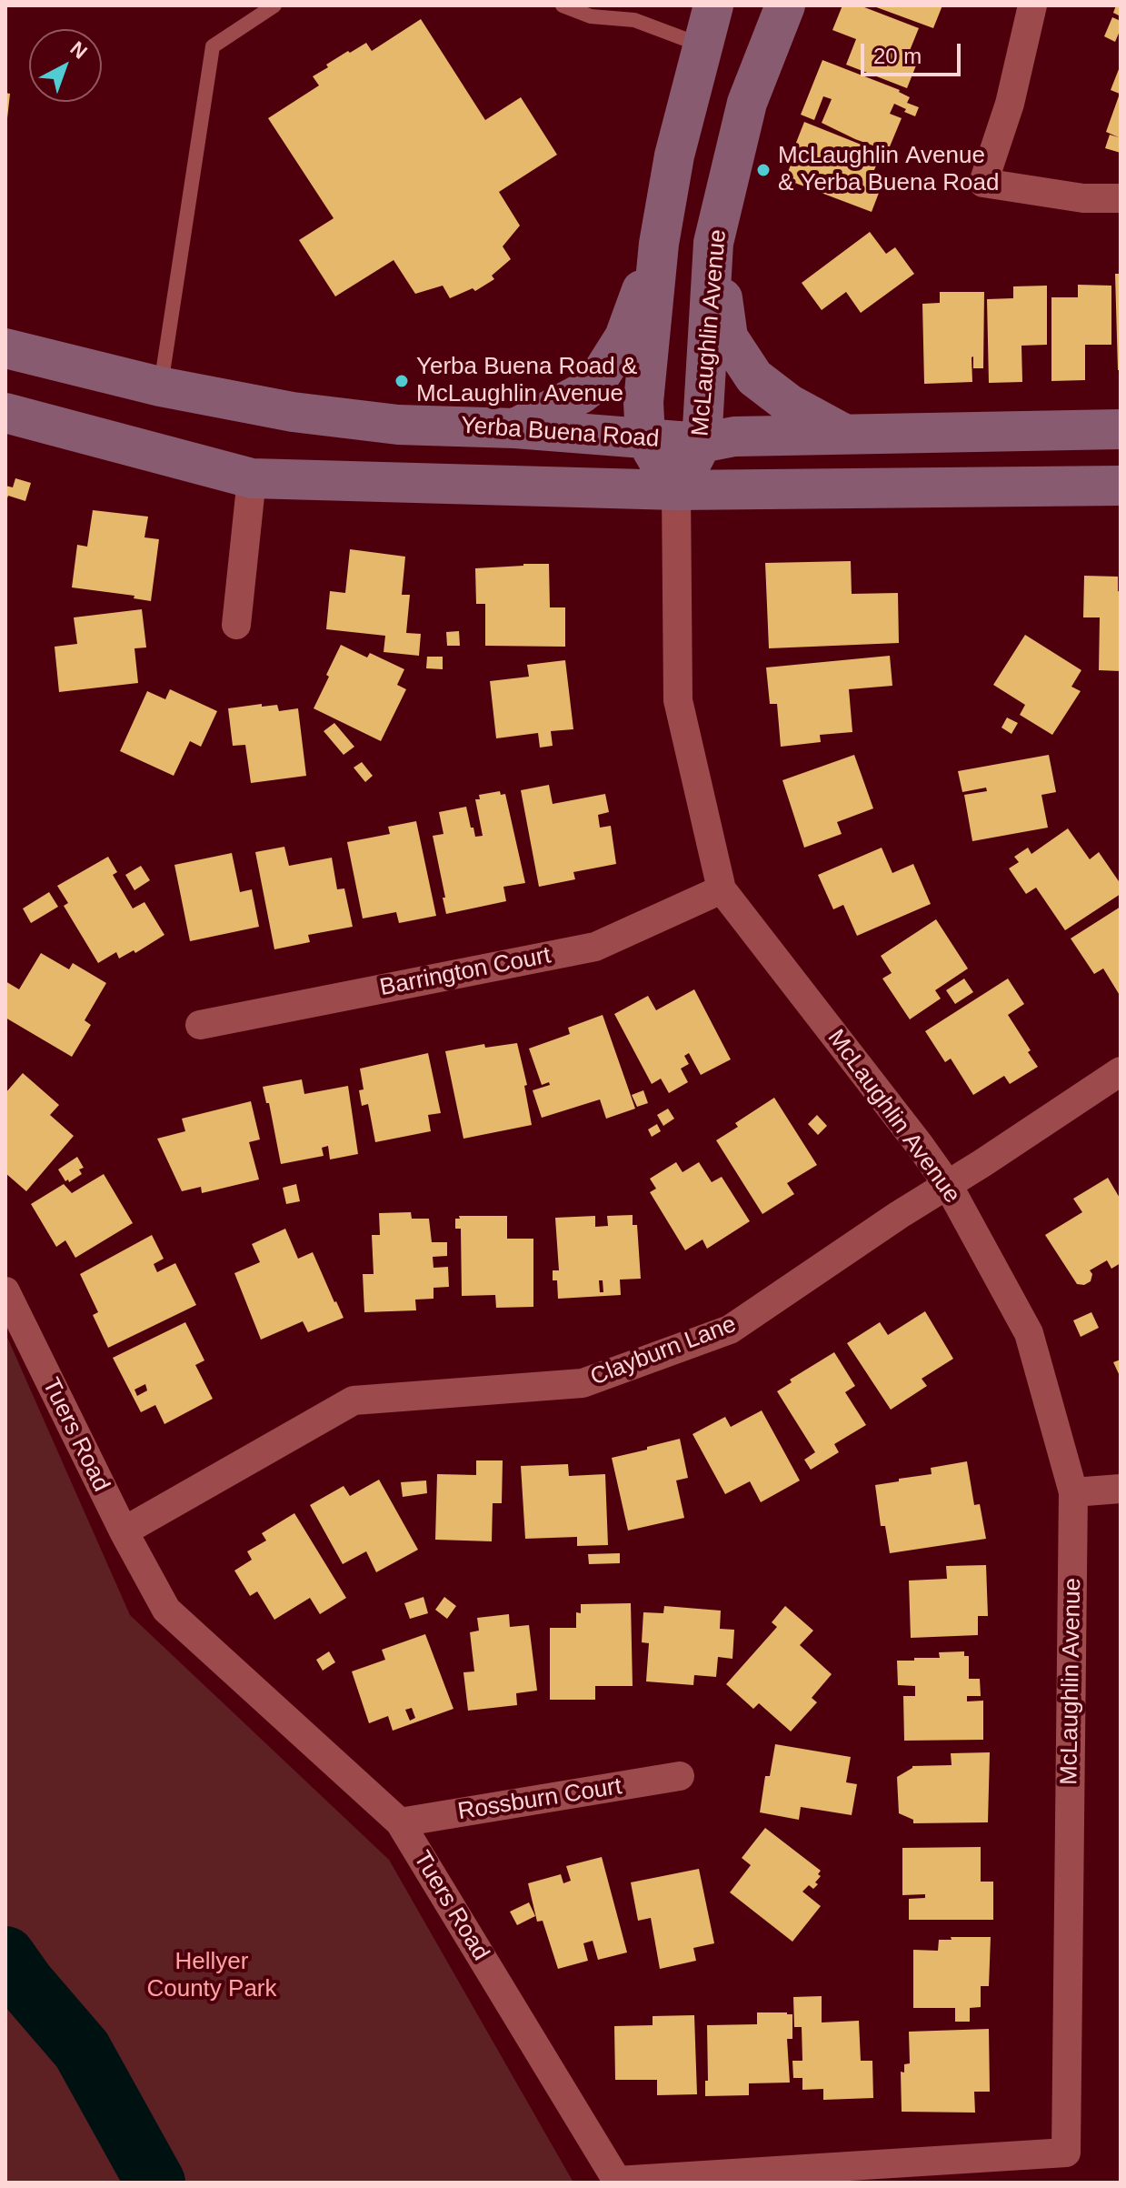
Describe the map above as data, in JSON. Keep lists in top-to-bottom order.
{
  "streets": {
    "main road": ["McLaughlin Avenue", "Yerba Buena Road"],
    "street": [
      "Barrington Court",
      "Clayburn Lane",
      "Tuers Road",
      "Rossburn Court"
    ]
  },
  "crossings": [
    ["McLaughlin Avenue", "Yerba Buena Road"],
    ["McLaughlin Avenue", "Barrington Court"],
    ["McLaughlin Avenue", "Clayburn Lane"],
    ["McLaughlin Avenue", "Tuers Road"],
    ["Clayburn Lane", "Tuers Road"],
    ["Tuers Road", "Rossburn Court"]
  ],
  "parks": ["Hellyer County Park"],
  "places": ["McLaughlin Avenue & Yerba Buena Road", "Yerba Buena Road & McLaughlin Avenue"],
  "scale_bar": "20 m",
  "north": "top right"
}
